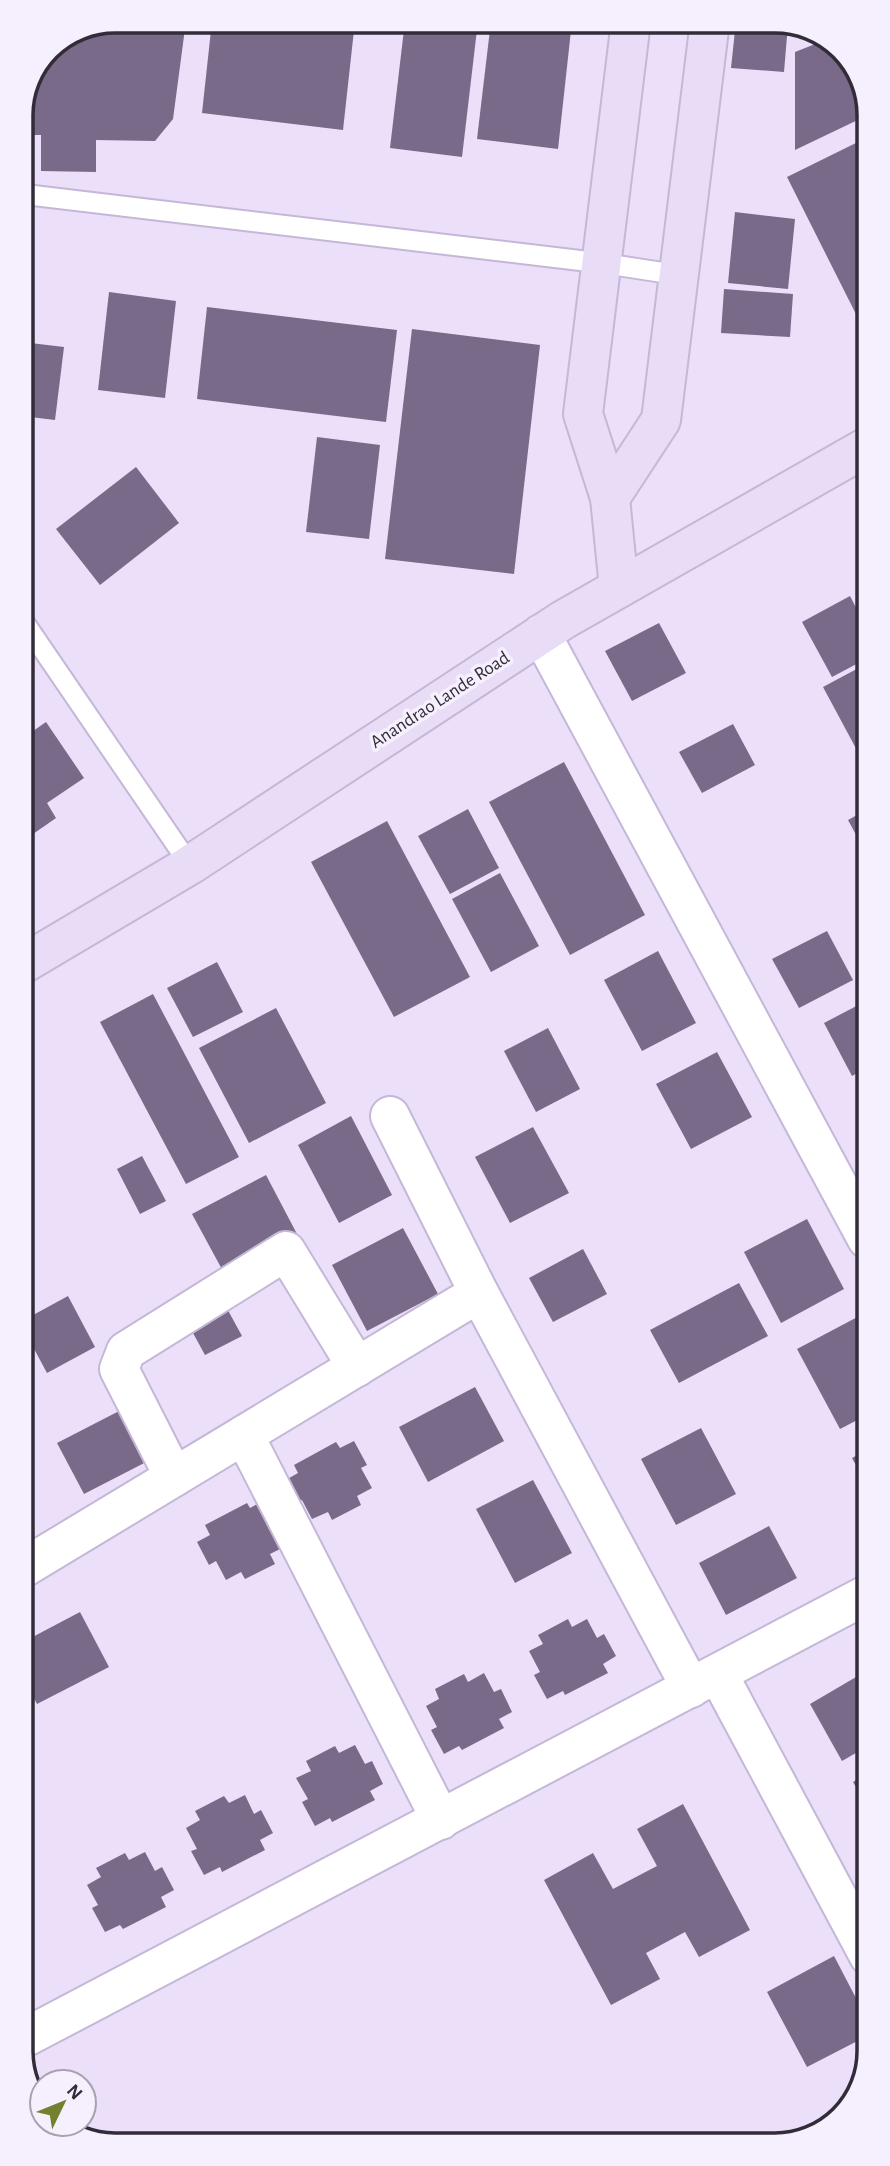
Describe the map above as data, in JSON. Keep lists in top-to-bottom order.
{
  "streets": {
    "street": ["Anandrao Lande Road"]
  },
  "north": "top right"
}
